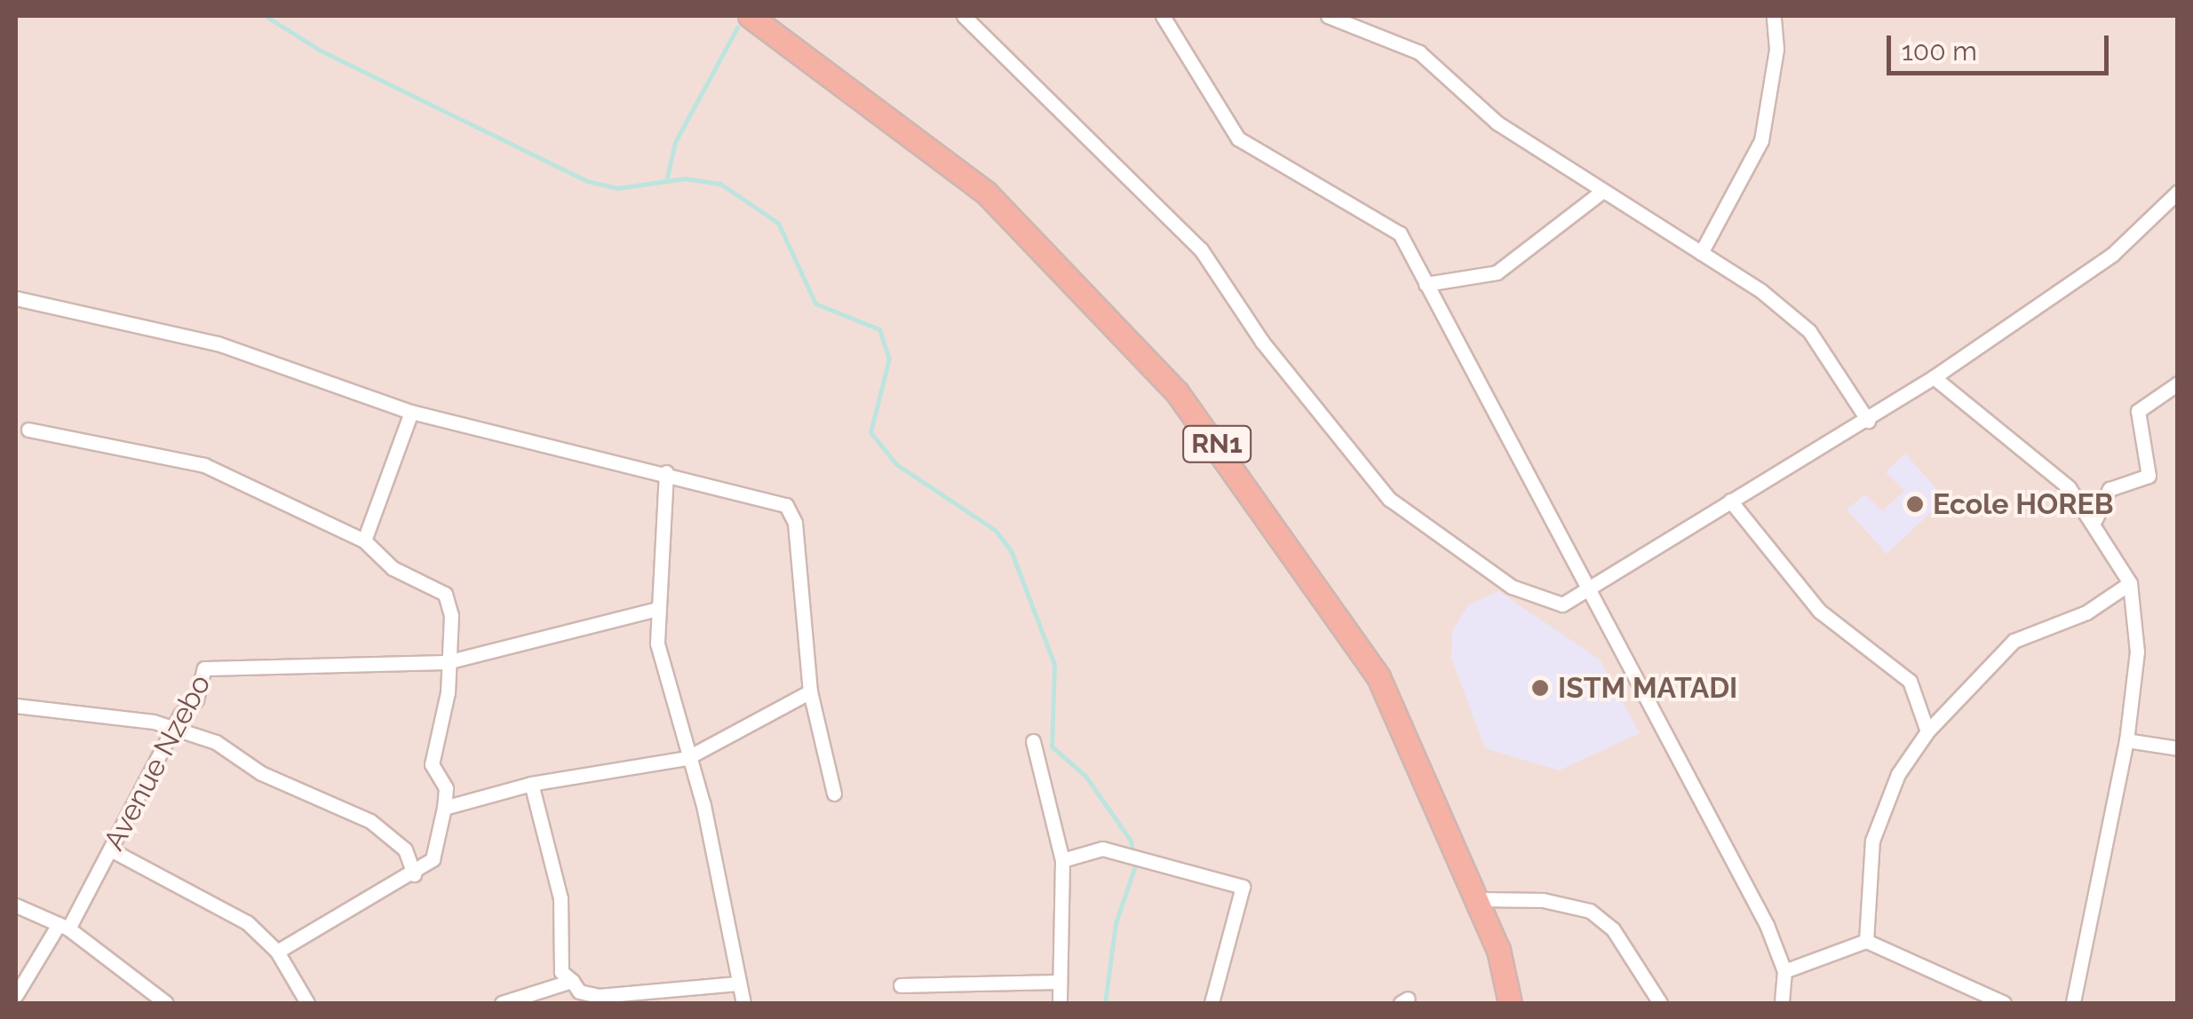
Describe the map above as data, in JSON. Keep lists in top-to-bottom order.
{
  "streets": {
    "highway": ["RN1"],
    "street": ["Avenue Nzebo"]
  },
  "places": ["Ecole HOREB", "ISTM MATADI"],
  "scale_bar": "100 m"
}
